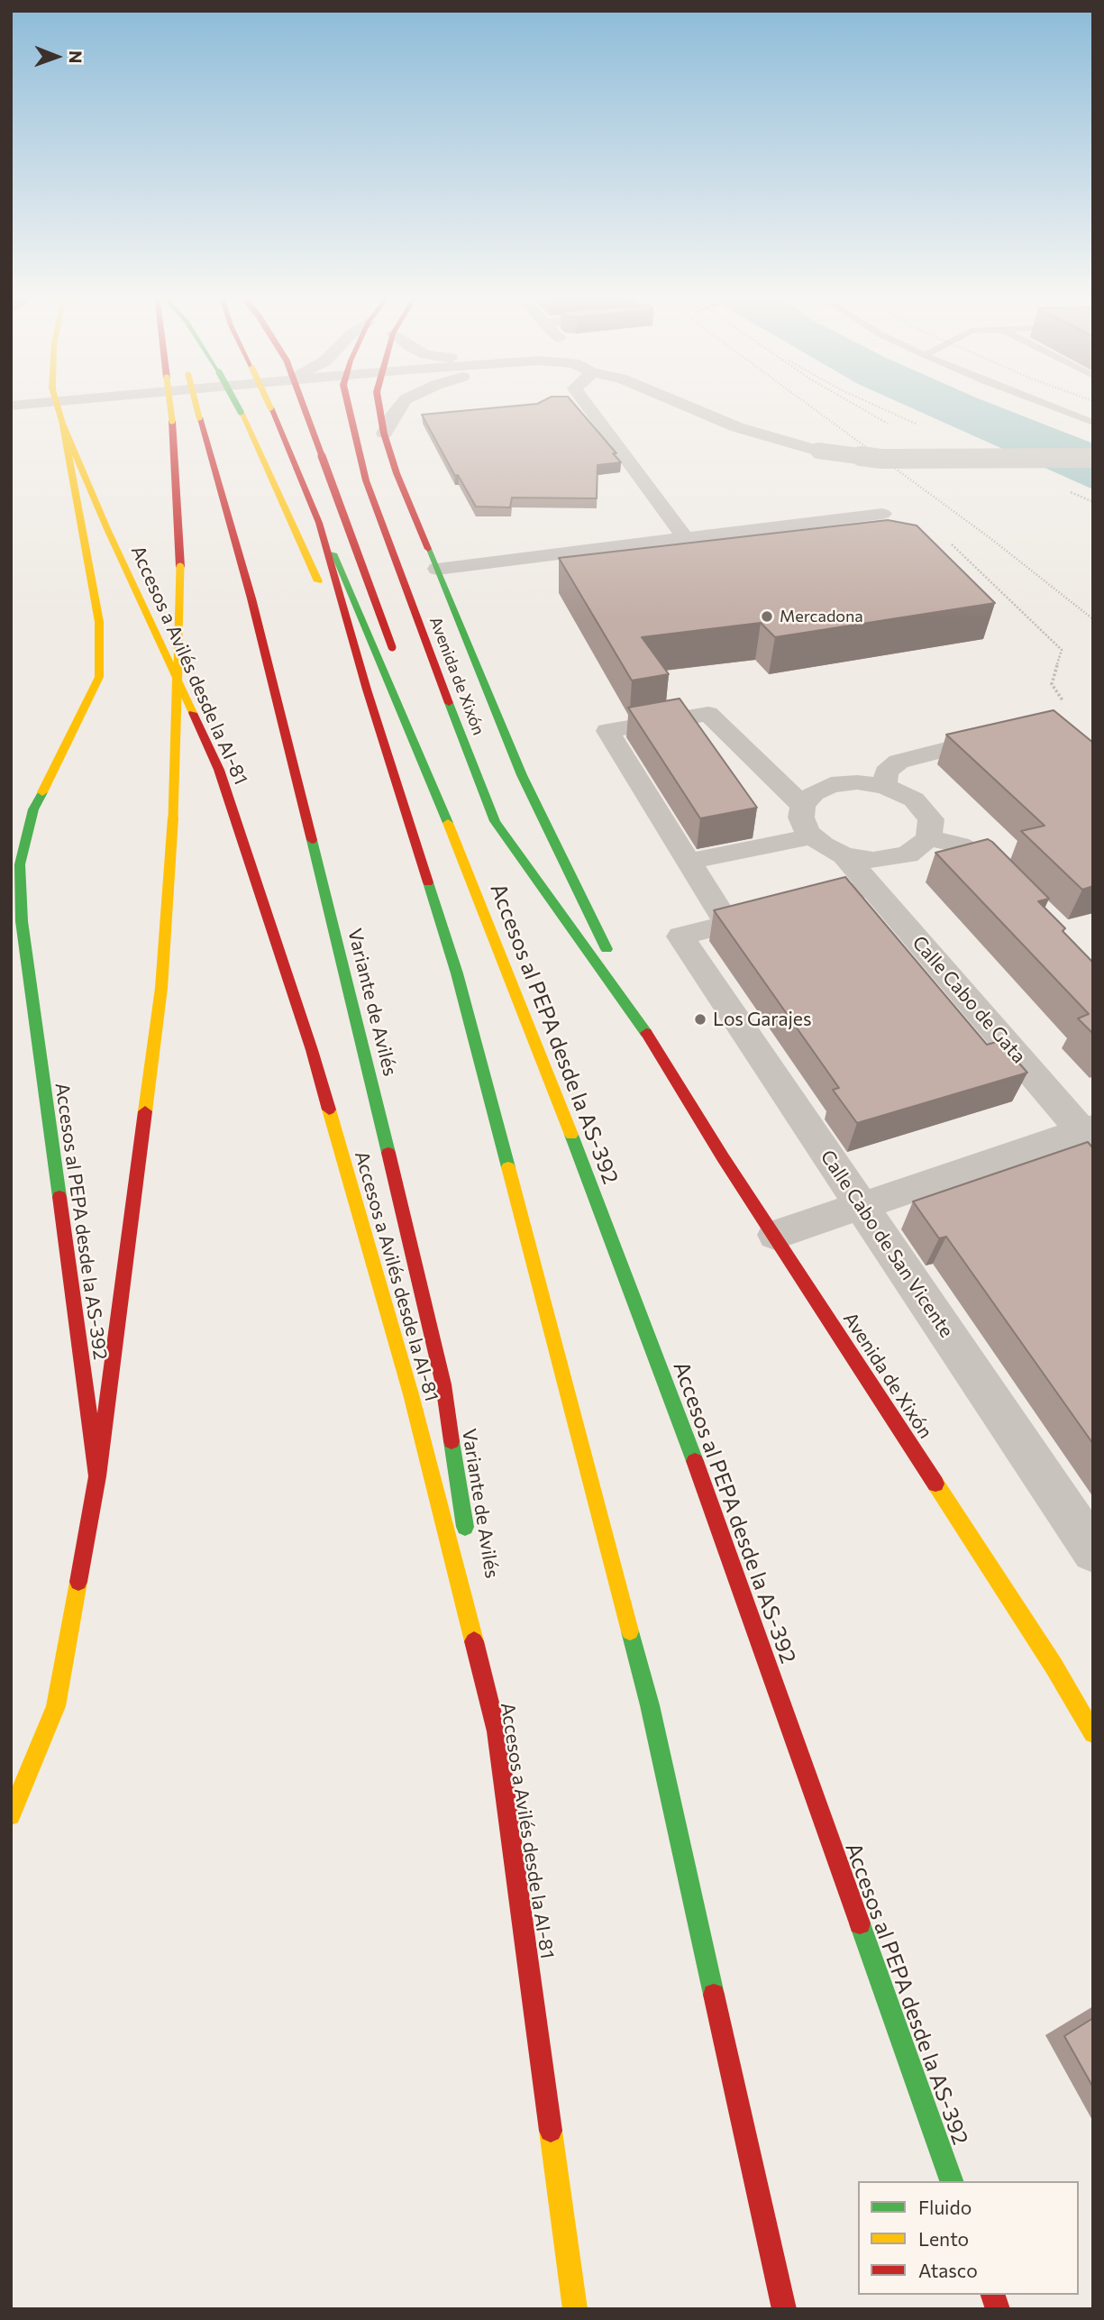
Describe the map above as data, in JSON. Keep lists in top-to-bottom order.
{
  "streets": {
    "main road": [
      "Accesos a Avilés desde la AI-81",
      "Avenida de Xixón",
      "Variante de Avilés",
      "Accesos al PEPA desde la AS-392"
    ],
    "street": ["Calle Cabo de Gata", "Calle Cabo de San Vicente"]
  },
  "crossings": [
    ["Accesos a Avilés desde la AI-81", "Variante de Avilés"],
    ["Accesos a Avilés desde la AI-81", "Accesos al PEPA desde la AS-392"]
  ],
  "places": ["Mercadona", "Los Garajes"],
  "legend": ["Fluido", "Lento", "Atasco"],
  "north": "right"
}
